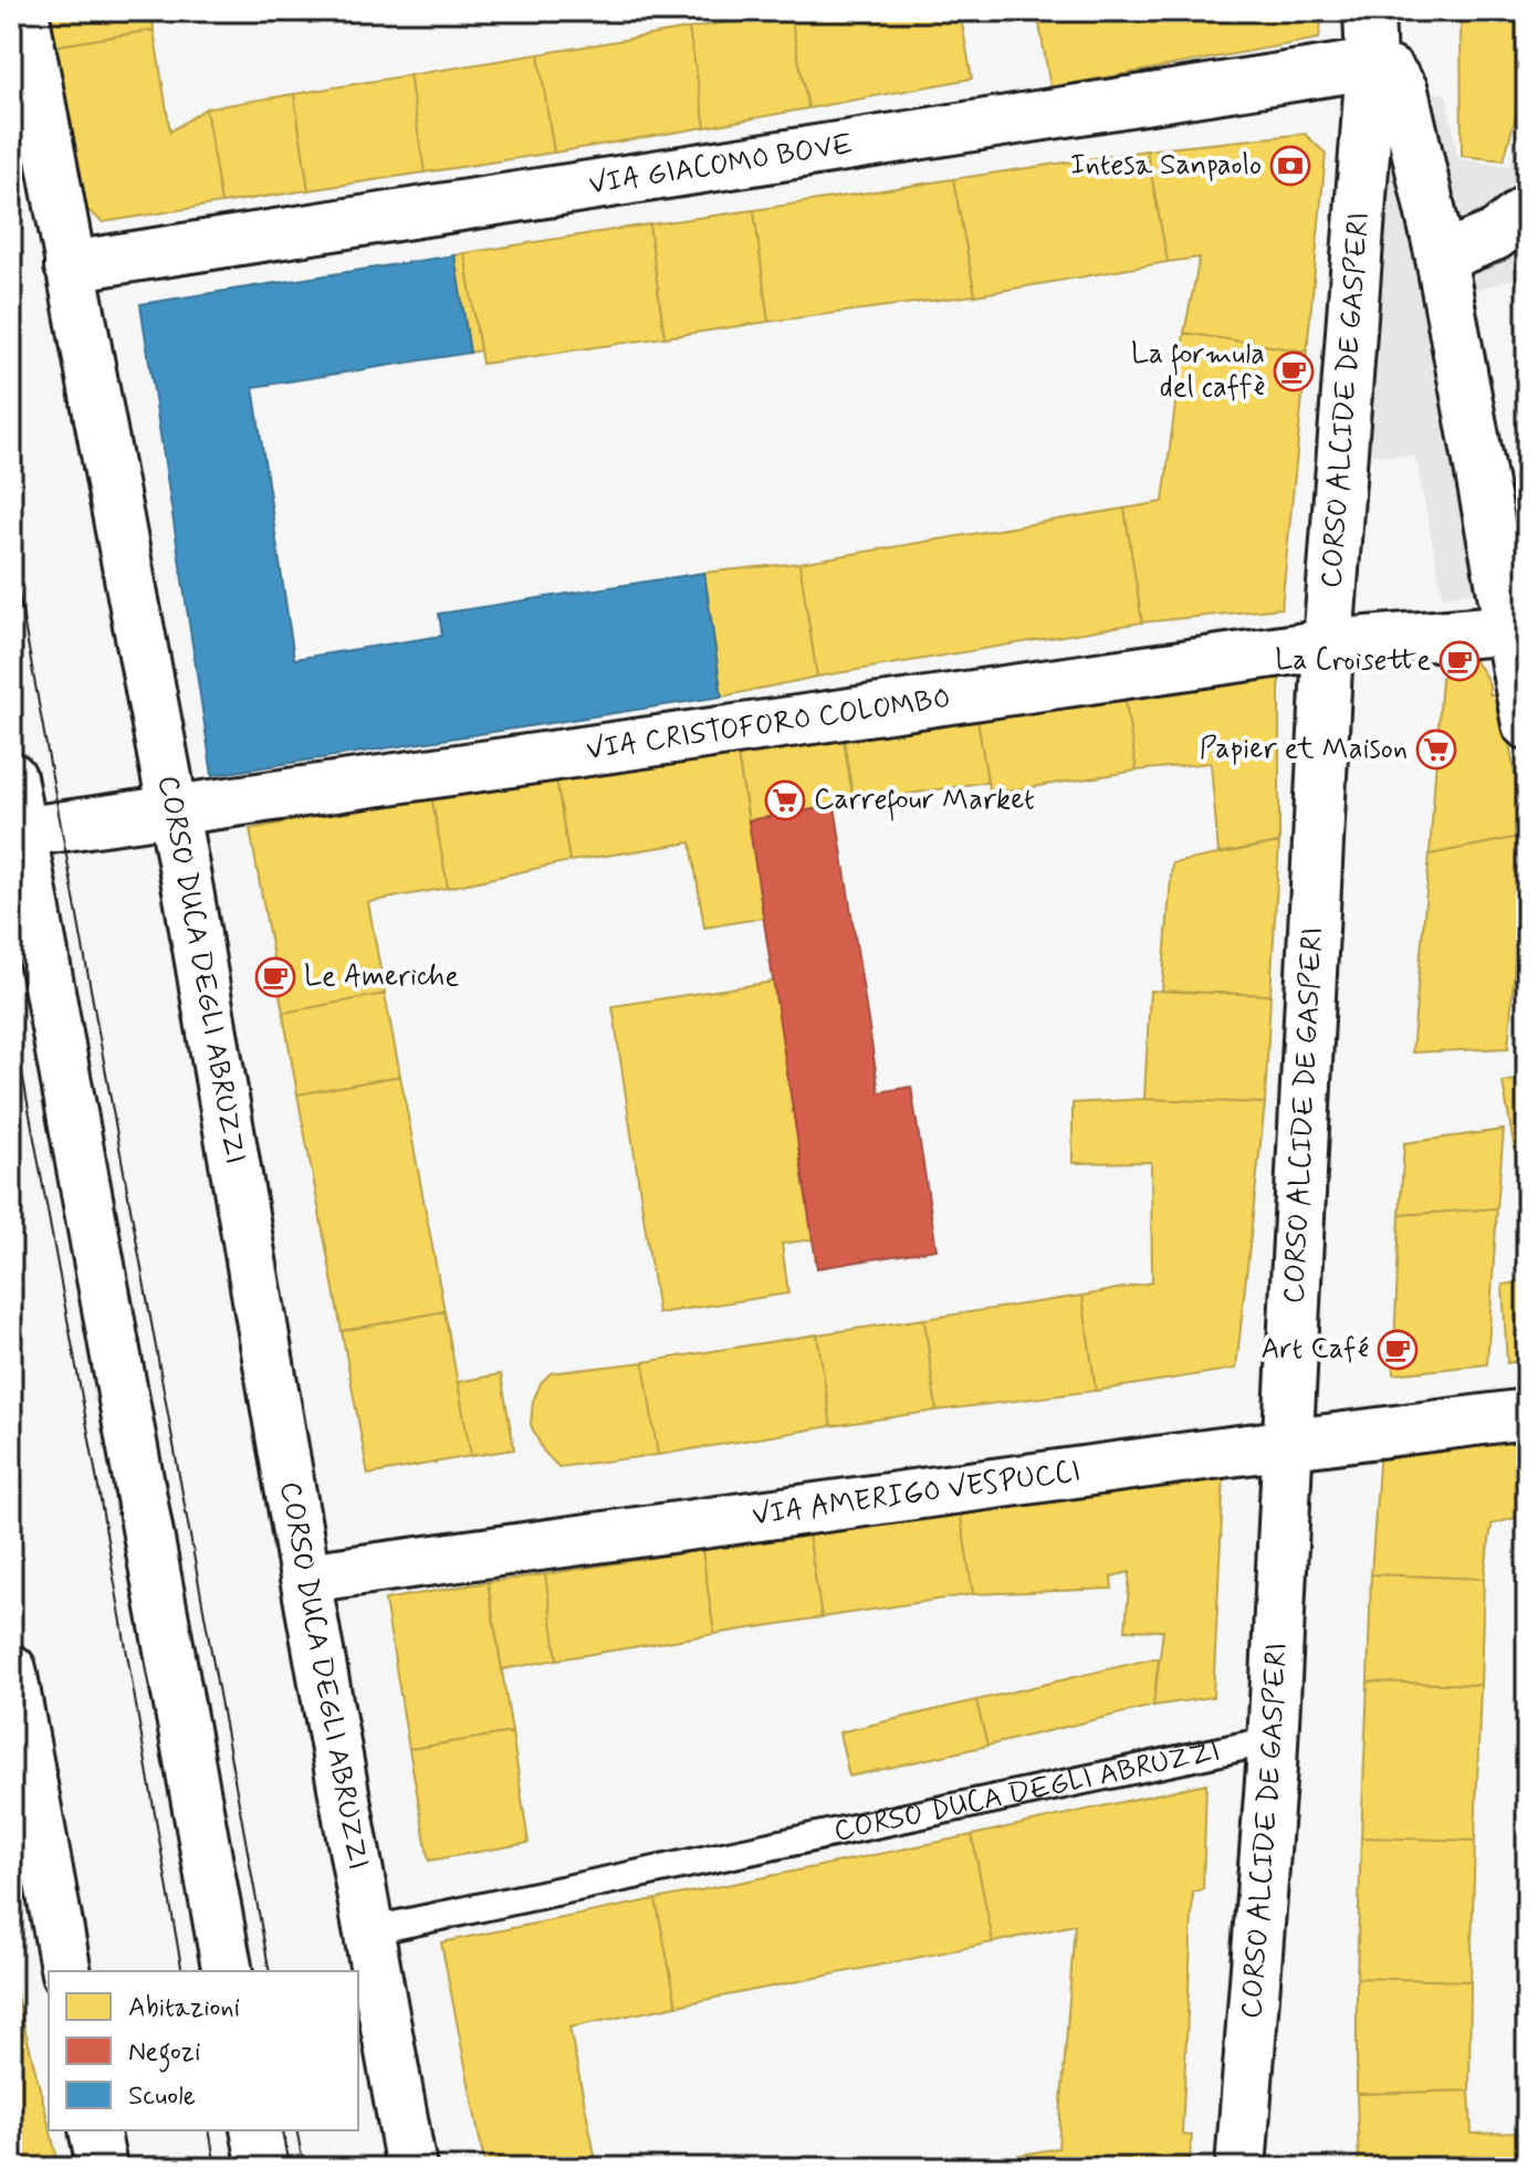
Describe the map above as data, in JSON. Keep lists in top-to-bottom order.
{
  "streets": {
    "street": [
      "VIA GIACOMO BOVE",
      "CORSO ALCIDE DE GASPERI",
      "VIA CRISTOFORO COLOMBO",
      "CORSO DUCA DEGLI ABRUZZI",
      "VIA AMERIGO VESPUCCI"
    ]
  },
  "crossings": [
    ["VIA GIACOMO BOVE", "CORSO ALCIDE DE GASPERI"],
    ["VIA GIACOMO BOVE", "CORSO DUCA DEGLI ABRUZZI"],
    ["CORSO ALCIDE DE GASPERI", "VIA CRISTOFORO COLOMBO"],
    ["CORSO ALCIDE DE GASPERI", "CORSO DUCA DEGLI ABRUZZI"],
    ["CORSO ALCIDE DE GASPERI", "VIA AMERIGO VESPUCCI"],
    ["VIA CRISTOFORO COLOMBO", "CORSO DUCA DEGLI ABRUZZI"],
    ["CORSO DUCA DEGLI ABRUZZI", "VIA AMERIGO VESPUCCI"]
  ],
  "places": {
    "bank": ["Intesa Sanpaolo"],
    "cafe": [
      "La formula del caffè",
      "La Croisette",
      "Le Americhe",
      "Art Café"
    ],
    "supermarket": ["Papier et Maison", "Carrefour Market"]
  },
  "legend": ["Abitazioni", "Negozi", "Scuole"]
}
